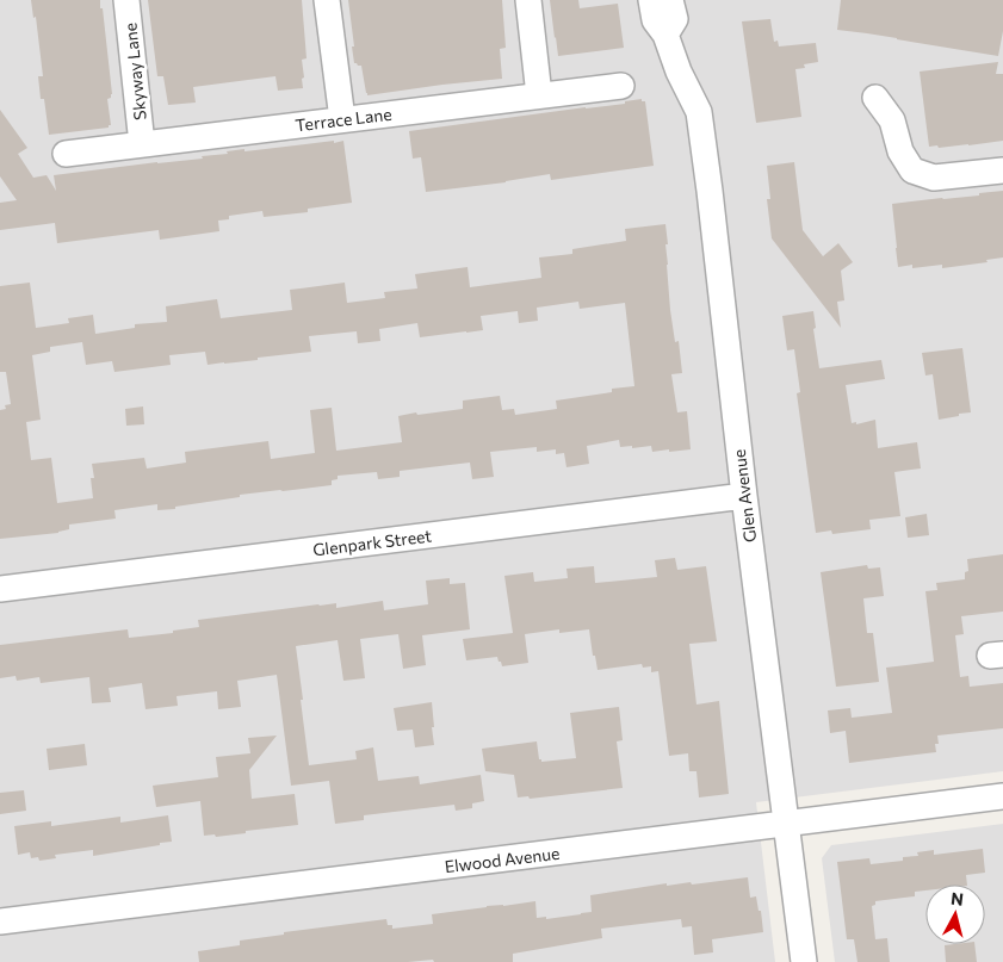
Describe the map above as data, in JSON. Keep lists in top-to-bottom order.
{
  "streets": {
    "street": [
      "Skyway Lane",
      "Terrace Lane",
      "Glen Avenue",
      "Glenpark Street",
      "Elwood Avenue"
    ]
  },
  "crossings": [
    ["Skyway Lane", "Terrace Lane"],
    ["Glen Avenue", "Glenpark Street"],
    ["Glen Avenue", "Elwood Avenue"]
  ],
  "north": "top"
}
